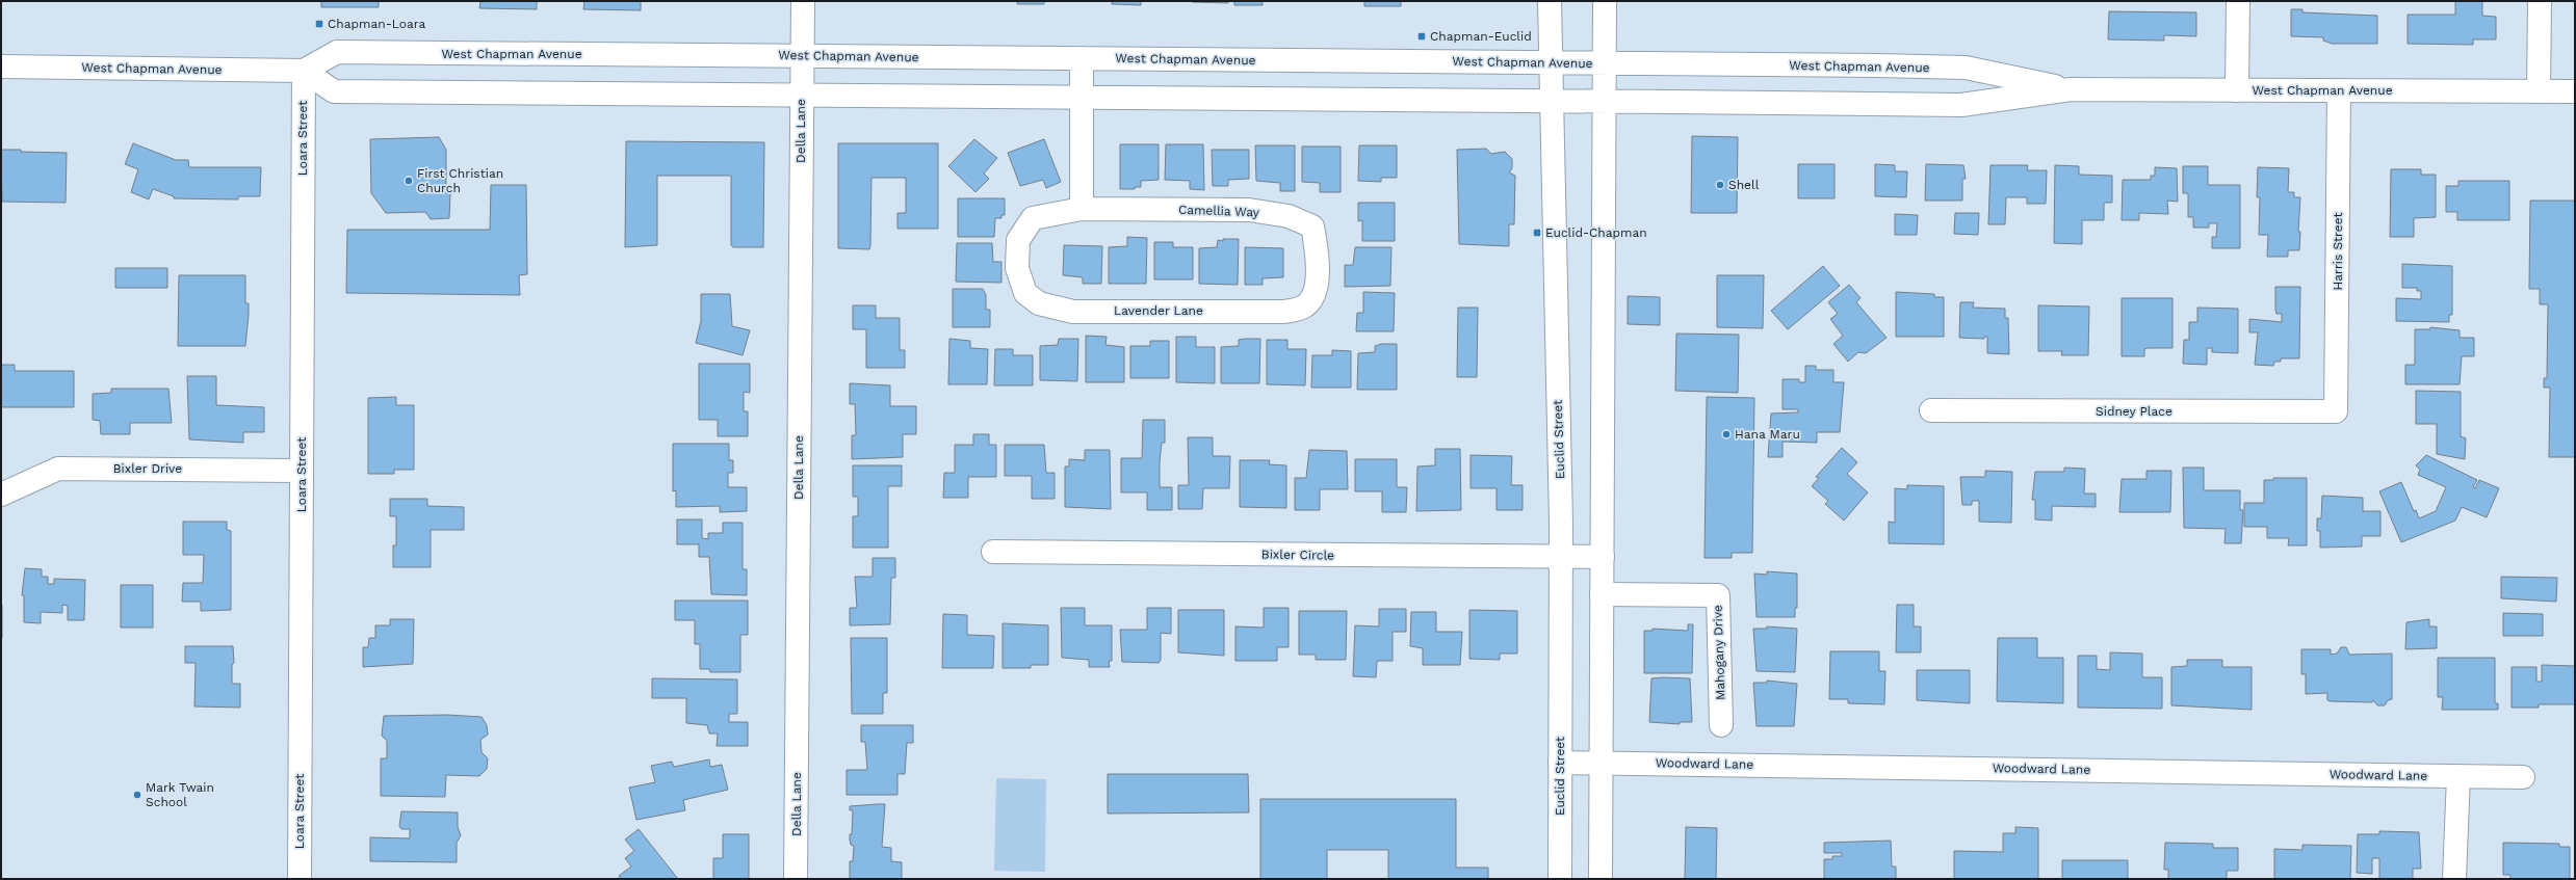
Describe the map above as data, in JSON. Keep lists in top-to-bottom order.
{
  "streets": {
    "main road": [
      "West Chapman Avenue",
      "Della Lane",
      "Loara Street",
      "Camellia Way",
      "Harris Street",
      "Lavender Lane",
      "Sidney Place",
      "Euclid Street",
      "Bixler Drive",
      "Bixler Circle",
      "Mahogany Drive",
      "Woodward Lane"
    ]
  },
  "crossings": [
    ["West Chapman Avenue", "Della Lane"],
    ["West Chapman Avenue", "Loara Street"],
    ["West Chapman Avenue", "Harris Street"],
    ["West Chapman Avenue", "Euclid Street"],
    ["Loara Street", "Bixler Drive"],
    ["Camellia Way", "Lavender Lane"],
    ["Harris Street", "Sidney Place"],
    ["Euclid Street", "Bixler Circle"],
    ["Euclid Street", "Woodward Lane"]
  ],
  "places": {
    "transit": ["Chapman-Loara", "Chapman-Euclid", "Euclid-Chapman"],
    "other": [
      "First Christian Church",
      "Shell",
      "Hana Maru",
      "Mark Twain School"
    ]
  }
}
